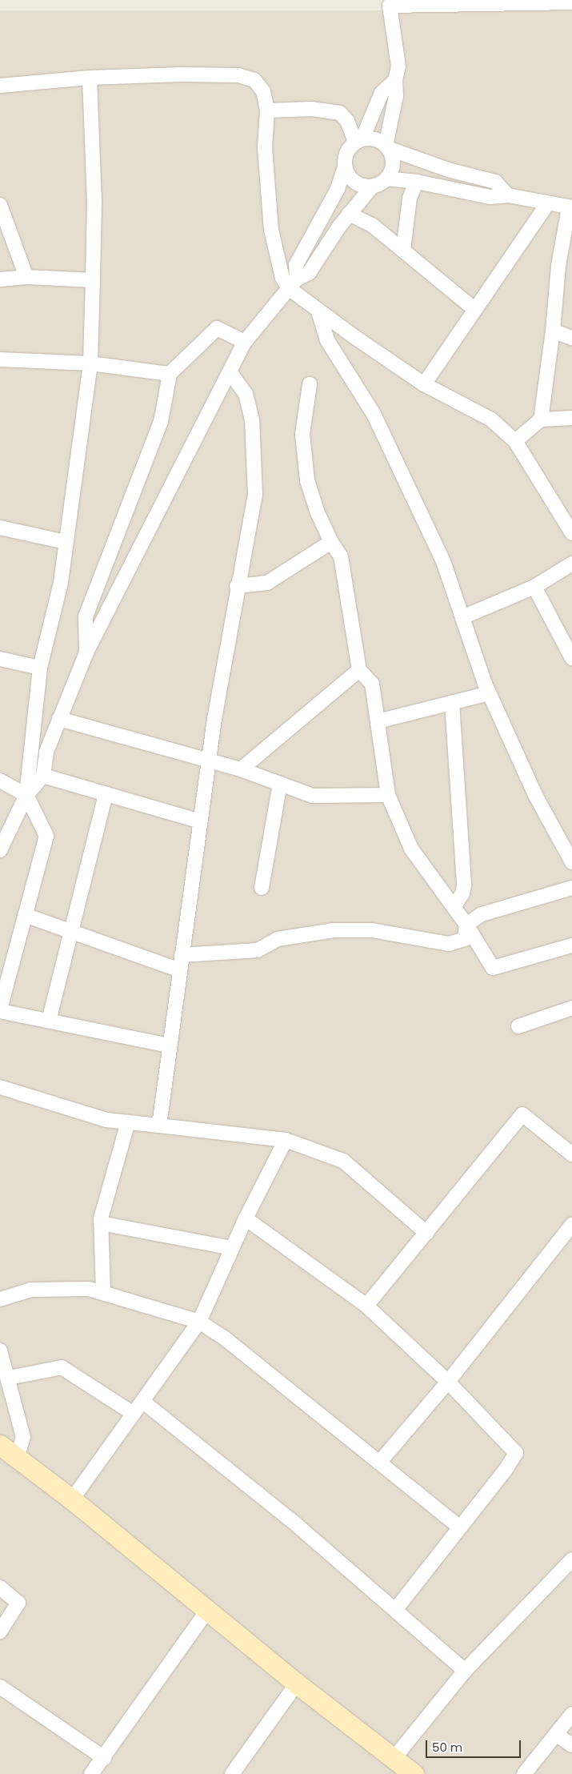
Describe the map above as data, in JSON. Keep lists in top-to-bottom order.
{
  "scale_bar": "50 m"
}
